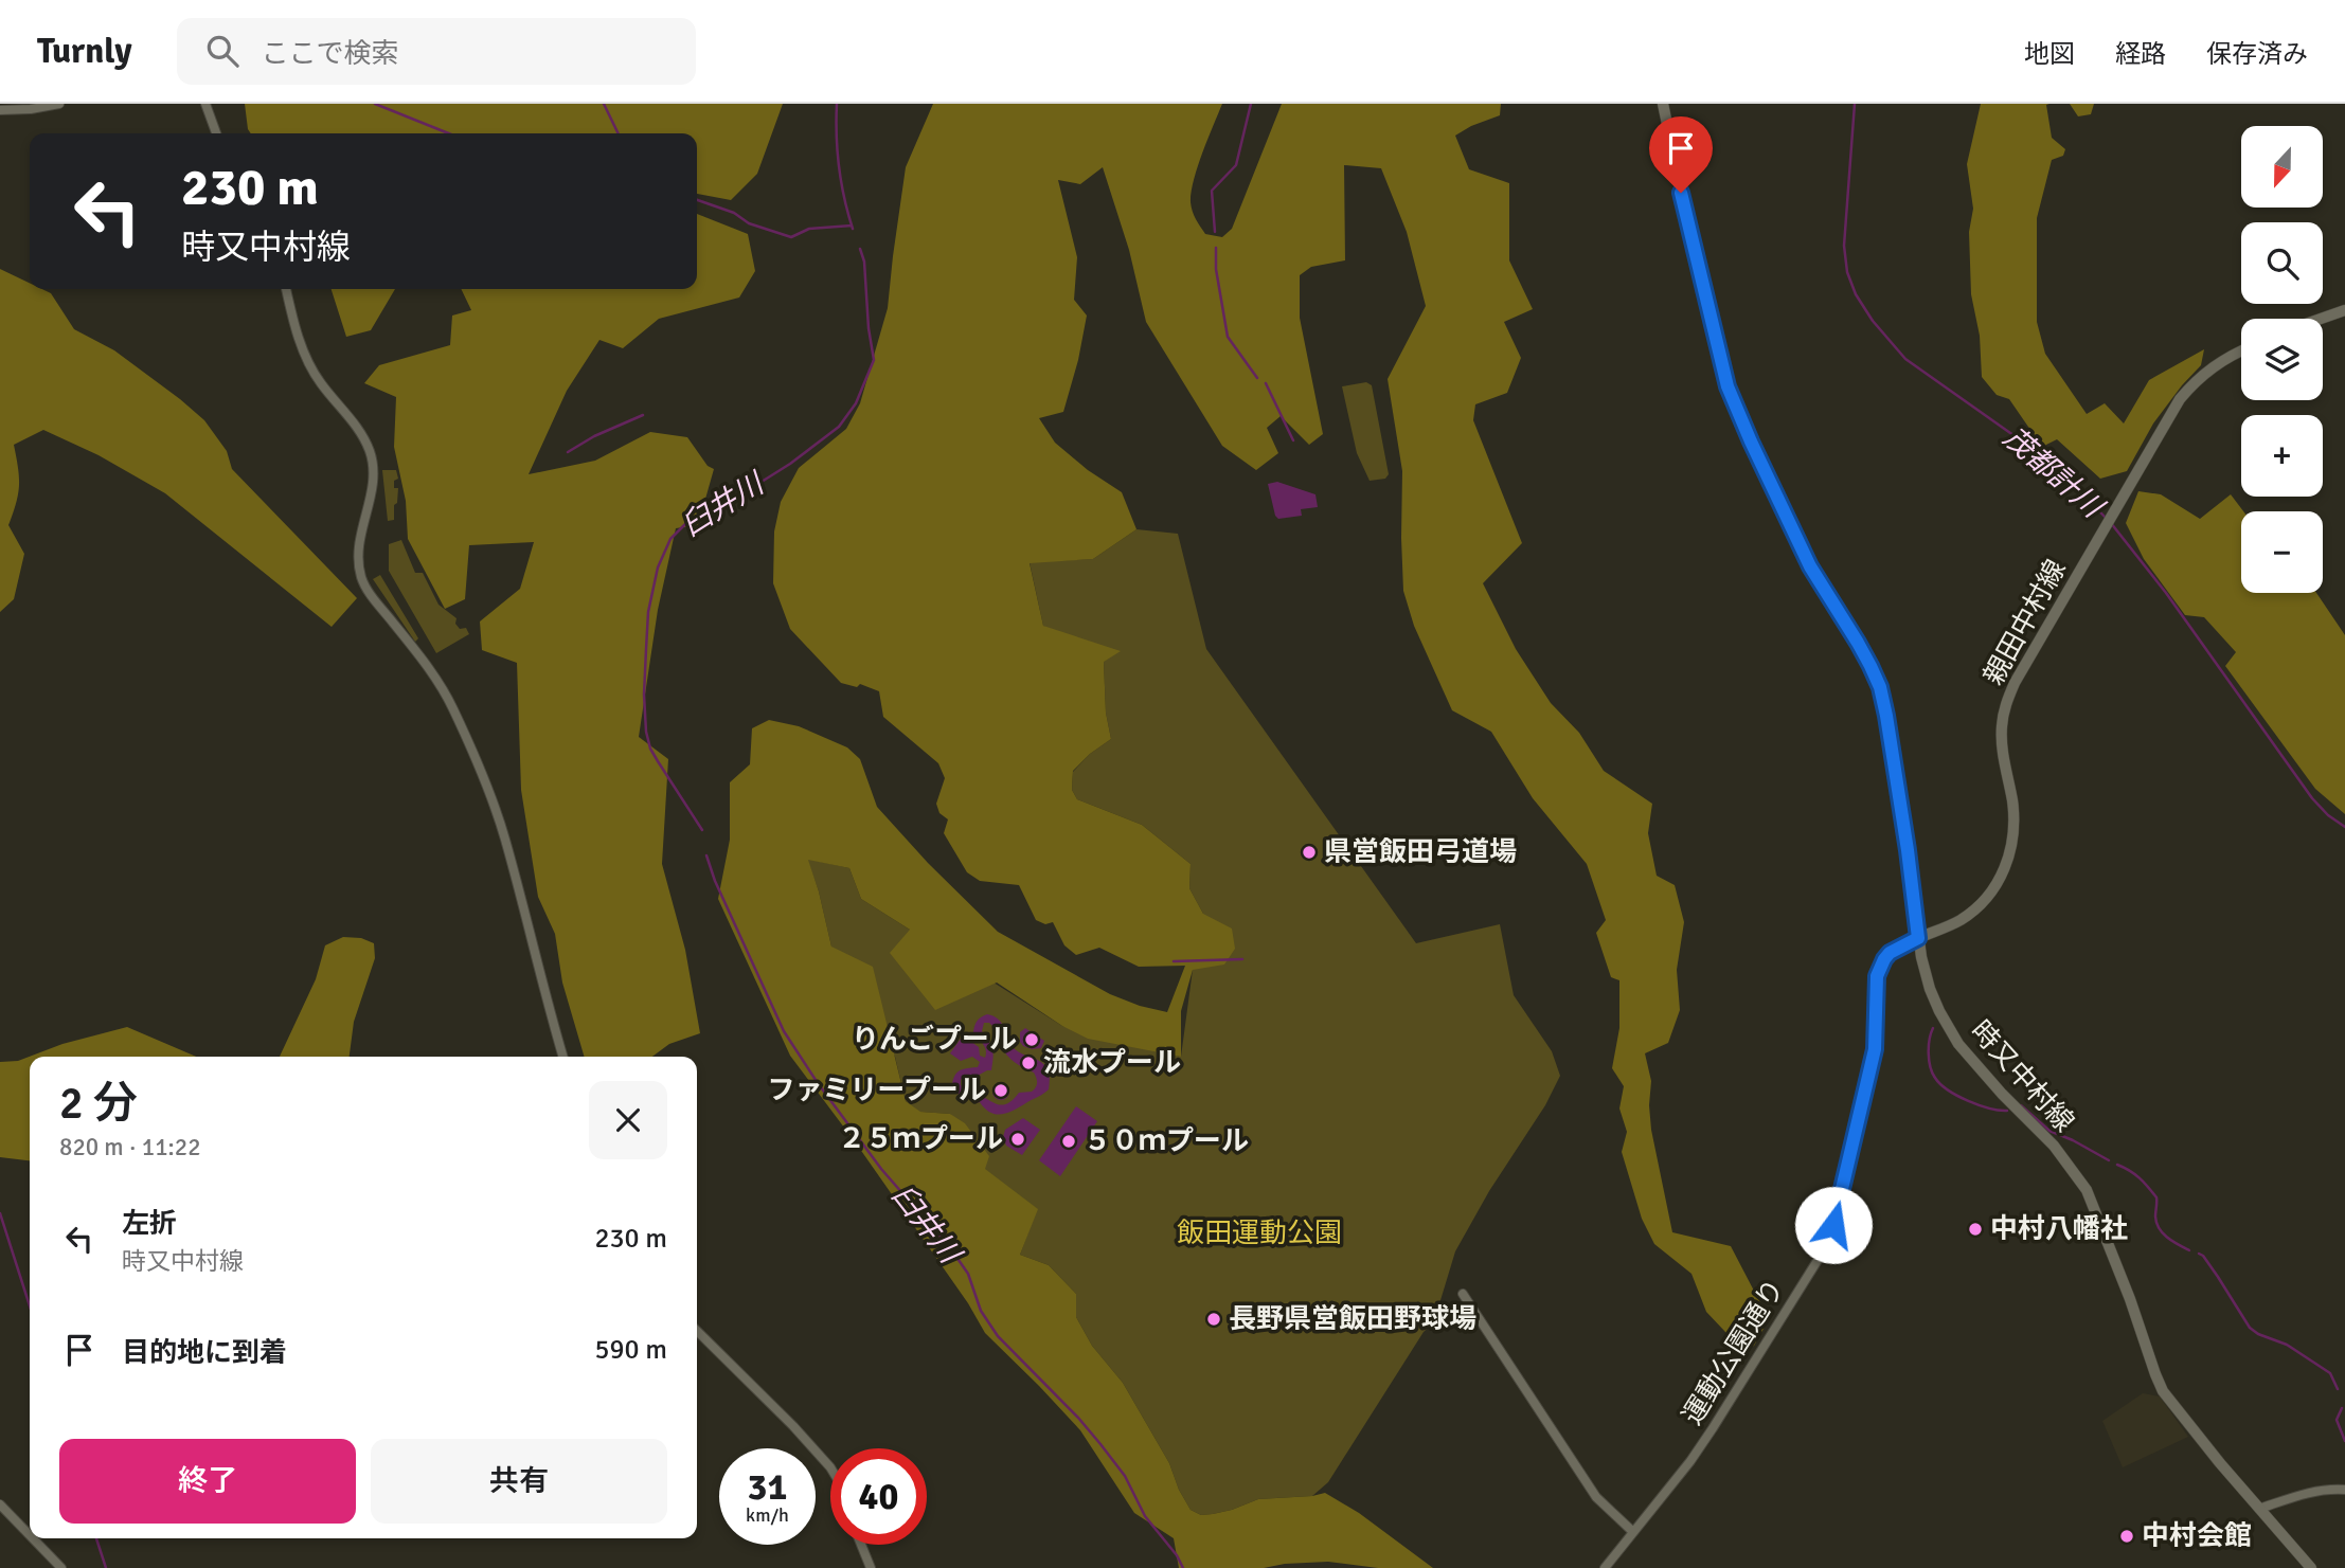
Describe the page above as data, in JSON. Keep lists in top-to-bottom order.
{
  "streets": {
    "main road": ["親田中村線", "時又中村線"],
    "street": ["運動公園通り"]
  },
  "crossings": [
    ["親田中村線", "時又中村線"],
    ["親田中村線", "運動公園通り"],
    ["時又中村線", "運動公園通り"]
  ],
  "water": ["茂都計川", "臼井川"],
  "parks": ["飯田運動公園"],
  "places": [
    "県営飯田弓道場",
    "りんごプール",
    "流水プール",
    "ファミリープール",
    "２５ｍプール",
    "５０ｍプール",
    "中村八幡社",
    "長野県営飯田野球場",
    "中村会館"
  ],
  "north": "bottom",
  "page": {
    "header": "Turnly",
    "search": "ここで検索",
    "nav": ["地図", "経路", "保存済み"],
    "map_buttons": ["+", "−"],
    "turn": ["230 m", "時又中村線"],
    "heading": ["2 分", "820 m · 11:22"],
    "list": [
      {
        "name": "左折",
        "note": "時又中村線",
        "value": "230 m"
      },
      {
        "name": "目的地に到着",
        "value": "590 m"
      }
    ],
    "buttons": ["終了", "共有"],
    "speed": "31 km/h",
    "limit": "40"
  }
}
